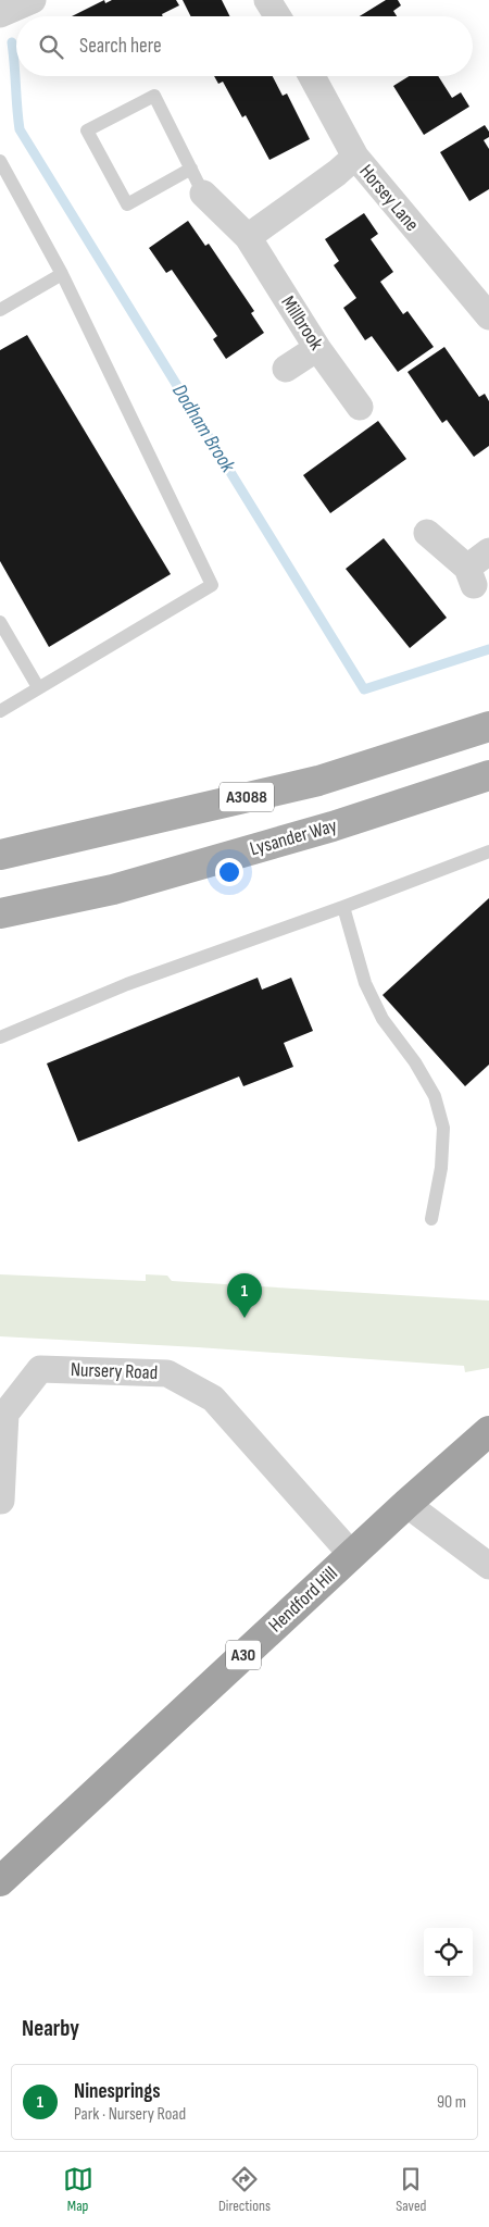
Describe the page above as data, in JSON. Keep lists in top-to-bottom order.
{
  "streets": {
    "highway": ["Hendford Hill", "A30"],
    "main road": ["A3088", "Lysander Way"],
    "street": ["Horsey Lane", "Millbrook", "Nursery Road"]
  },
  "crossings": [
    ["Nursery Road", "Hendford Hill"]
  ],
  "water": ["Dodham Brook"],
  "page": {
    "search": "Search here",
    "pins": "1",
    "heading": "Nearby",
    "list": [
      {
        "mark": "1",
        "name": "Ninesprings",
        "note": "Park · Nursery Road",
        "value": "90 m"
      }
    ],
    "nav": ["Map", "Directions", "Saved"]
  }
}
